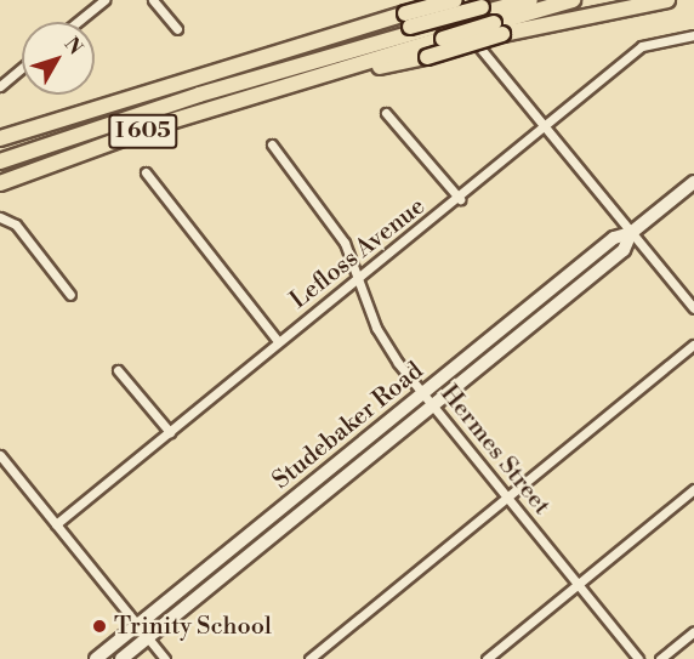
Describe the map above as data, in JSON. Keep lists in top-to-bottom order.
{
  "streets": {
    "highway": ["I 605"],
    "main road": ["Studebaker Road"],
    "street": ["Lefloss Avenue", "Hermes Street"]
  },
  "crossings": [
    ["Lefloss Avenue", "Hermes Street"],
    ["Studebaker Road", "Hermes Street"]
  ],
  "places": ["Trinity School"],
  "north": "top right"
}
